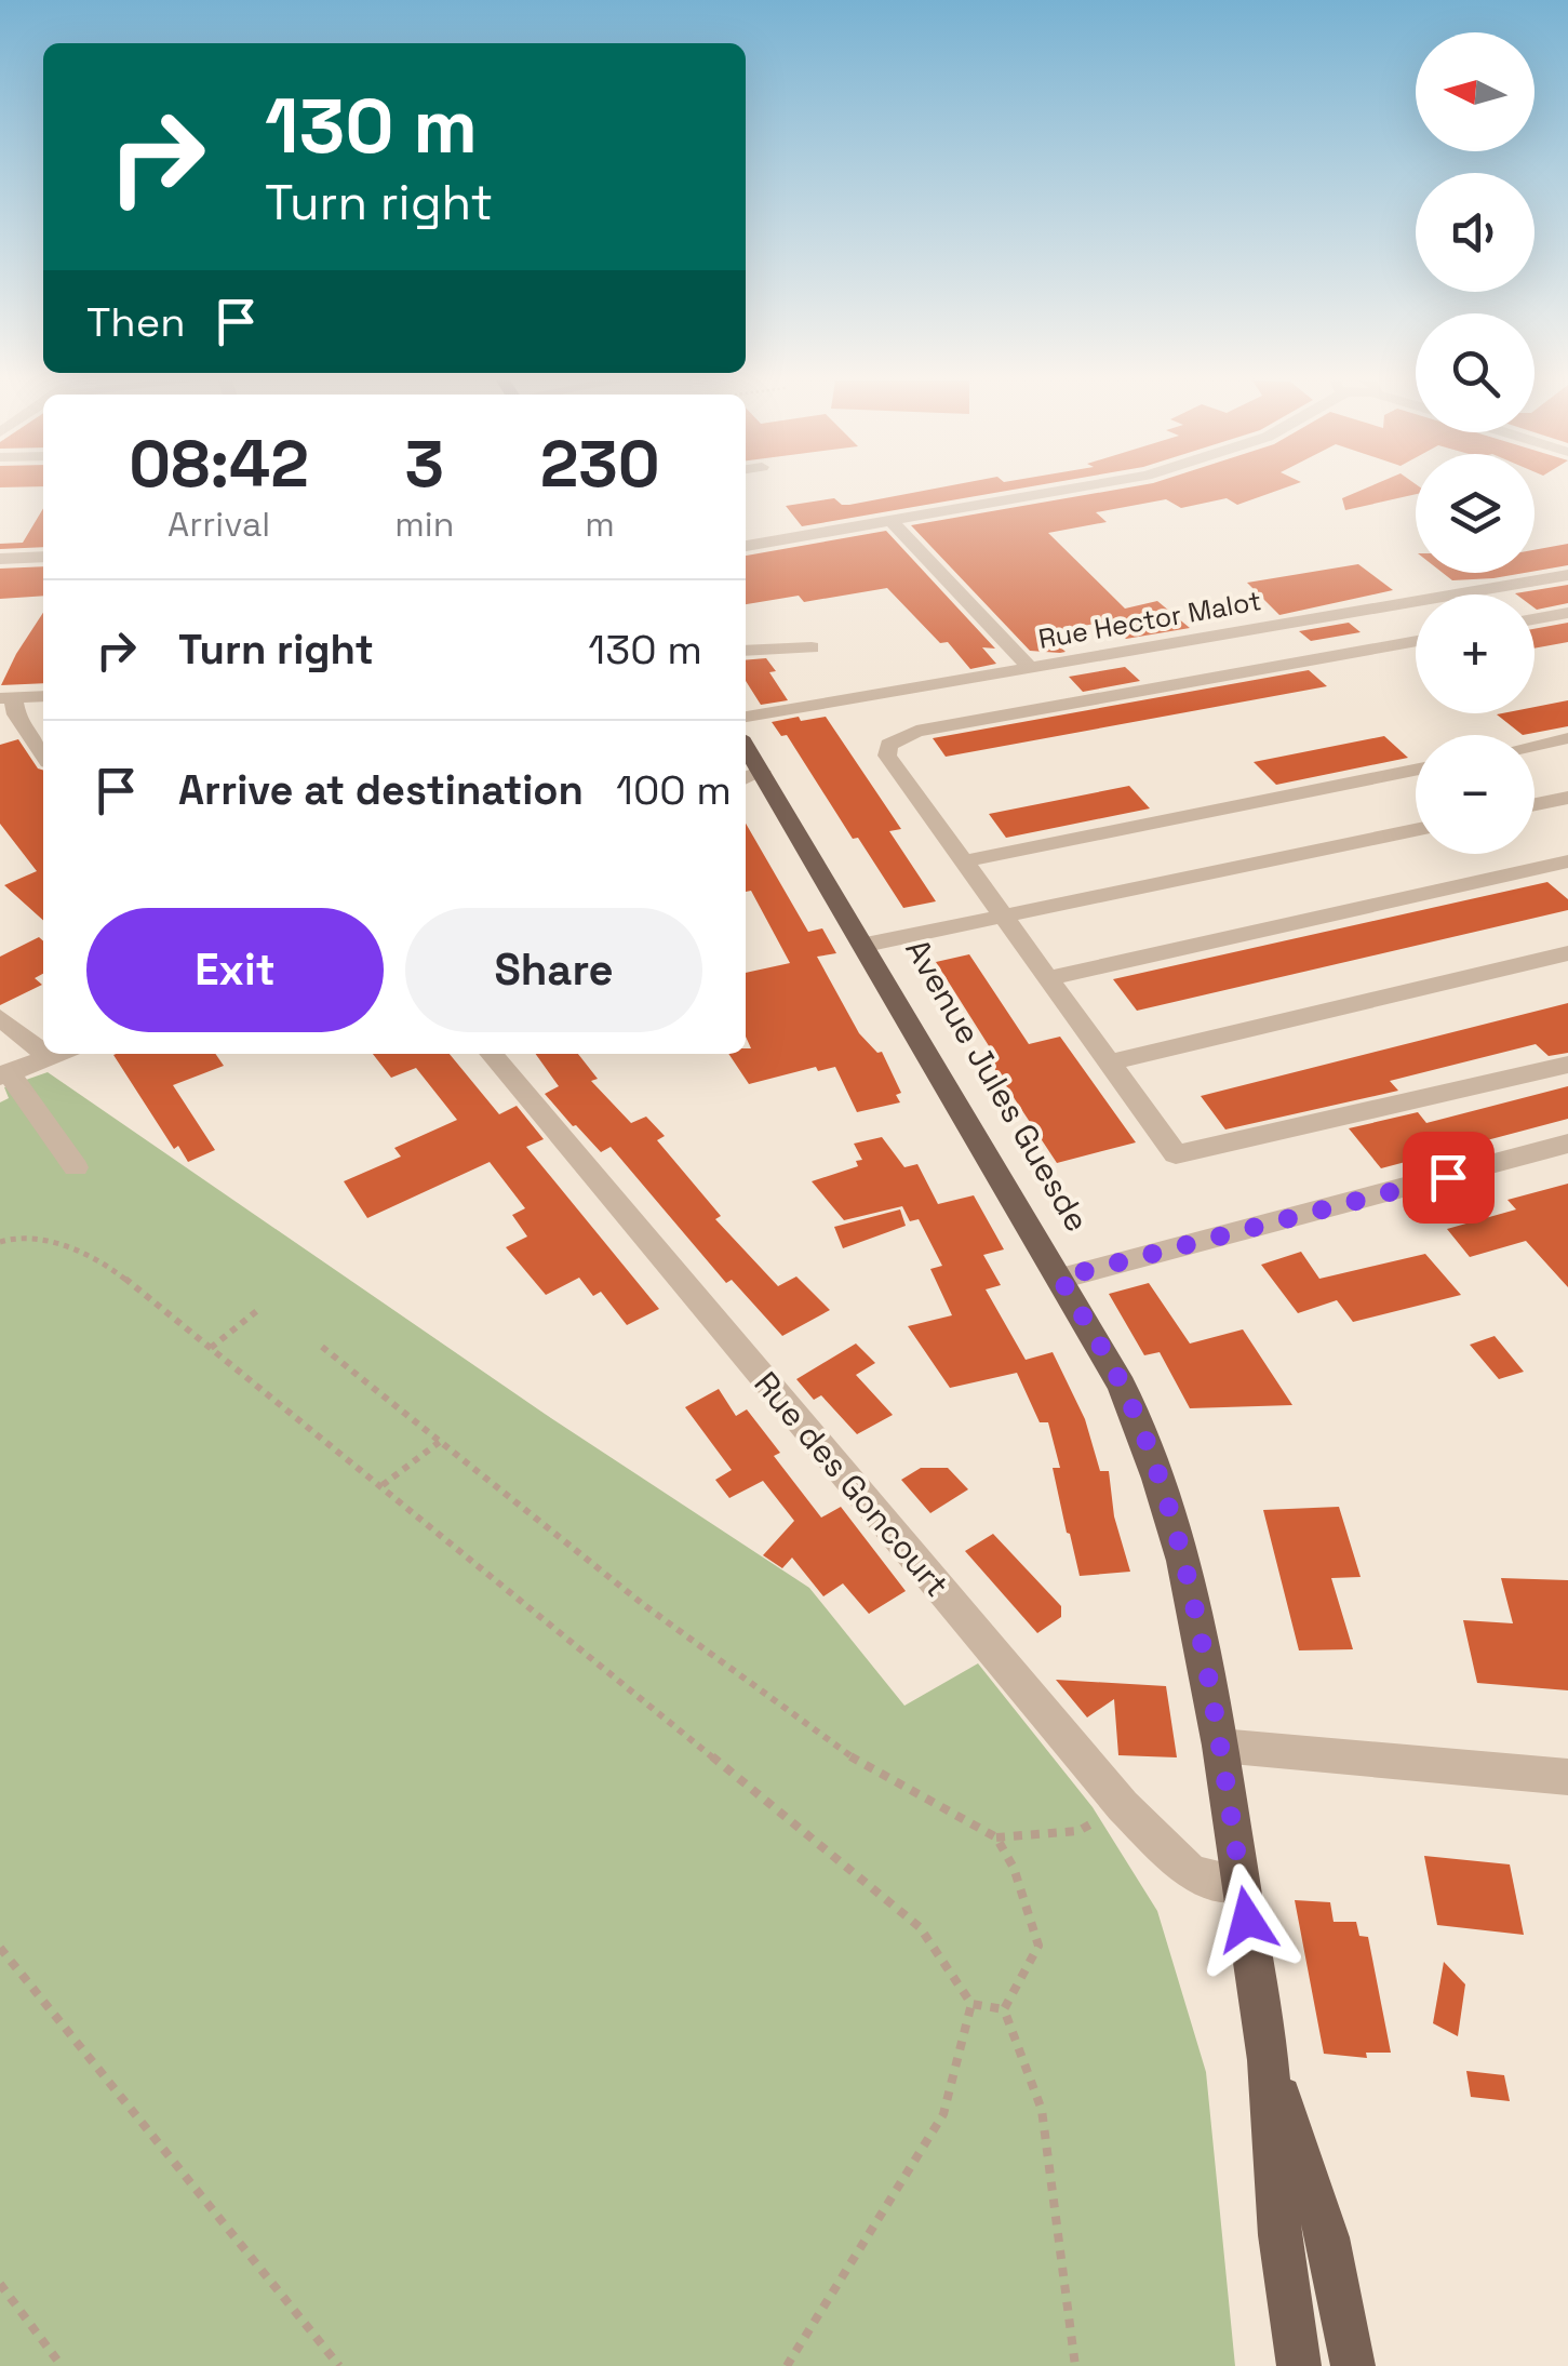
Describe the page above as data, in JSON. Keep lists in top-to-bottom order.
{
  "streets": {
    "main road": ["Avenue Jules Guesde"],
    "street": ["Rue Hector Malot", "Rue des Goncourt"]
  },
  "crossings": [
    ["Avenue Jules Guesde", "Rue des Goncourt"]
  ],
  "north": "left",
  "page": {
    "map_buttons": ["+", "−"],
    "turn": ["130 m", "Turn right"],
    "then": "Then",
    "eta": [
      "08:42",
      "Arrival",
      "3",
      "min",
      "230",
      "m"
    ],
    "list": [
      {
        "name": "Turn right",
        "value": "130 m"
      },
      {
        "name": "Arrive at destination",
        "value": "100 m"
      }
    ],
    "buttons": ["Exit", "Share"]
  }
}
